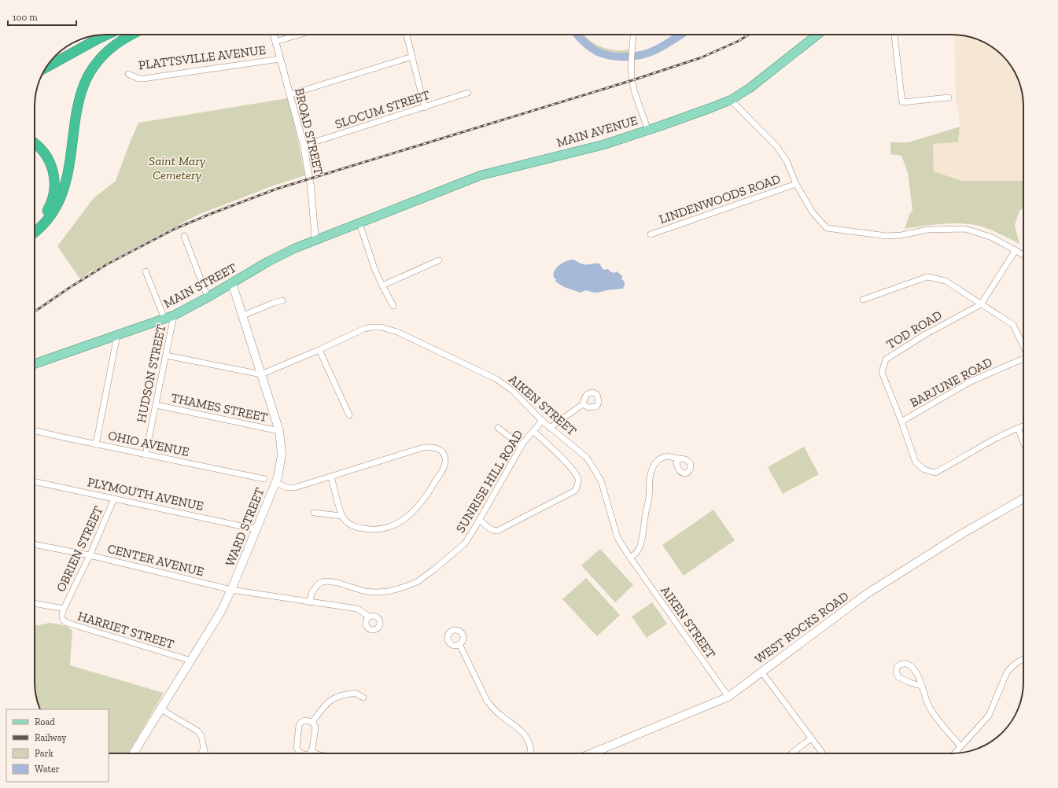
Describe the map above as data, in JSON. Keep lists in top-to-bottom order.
{
  "streets": {
    "main road": [
      "MAIN AVENUE",
      "MAIN STREET",
      "WARD STREET",
      "WEST ROCKS ROAD"
    ],
    "street": [
      "PLATTSVILLE AVENUE",
      "SLOCUM STREET",
      "BROAD STREET",
      "LINDENWOODS ROAD",
      "TOD ROAD",
      "HUDSON STREET",
      "BARJUNE ROAD",
      "AIKEN STREET",
      "THAMES STREET",
      "OHIO AVENUE",
      "SUNRISE HILL ROAD",
      "PLYMOUTH AVENUE",
      "OBRIEN STREET",
      "CENTER AVENUE",
      "HARRIET STREET"
    ]
  },
  "crossings": [
    ["PLATTSVILLE AVENUE", "BROAD STREET"],
    ["SLOCUM STREET", "BROAD STREET"],
    ["BROAD STREET", "MAIN STREET"],
    ["MAIN AVENUE", "MAIN STREET"],
    ["MAIN STREET", "HUDSON STREET"],
    ["MAIN STREET", "WARD STREET"],
    ["TOD ROAD", "BARJUNE ROAD"],
    ["HUDSON STREET", "THAMES STREET"],
    ["HUDSON STREET", "OHIO AVENUE"],
    ["AIKEN STREET", "SUNRISE HILL ROAD"],
    ["AIKEN STREET", "WARD STREET"],
    ["AIKEN STREET", "WEST ROCKS ROAD"],
    ["THAMES STREET", "WARD STREET"],
    ["SUNRISE HILL ROAD", "CENTER AVENUE"],
    ["PLYMOUTH AVENUE", "WARD STREET"],
    ["PLYMOUTH AVENUE", "OBRIEN STREET"],
    ["WARD STREET", "CENTER AVENUE"],
    ["WARD STREET", "HARRIET STREET"],
    ["OBRIEN STREET", "CENTER AVENUE"],
    ["OBRIEN STREET", "HARRIET STREET"]
  ],
  "parks": ["Saint Mary Cemetery"],
  "legend": [
    "Road",
    "Railway",
    "Park",
    "Water"
  ],
  "scale_bar": "100 m"
}
